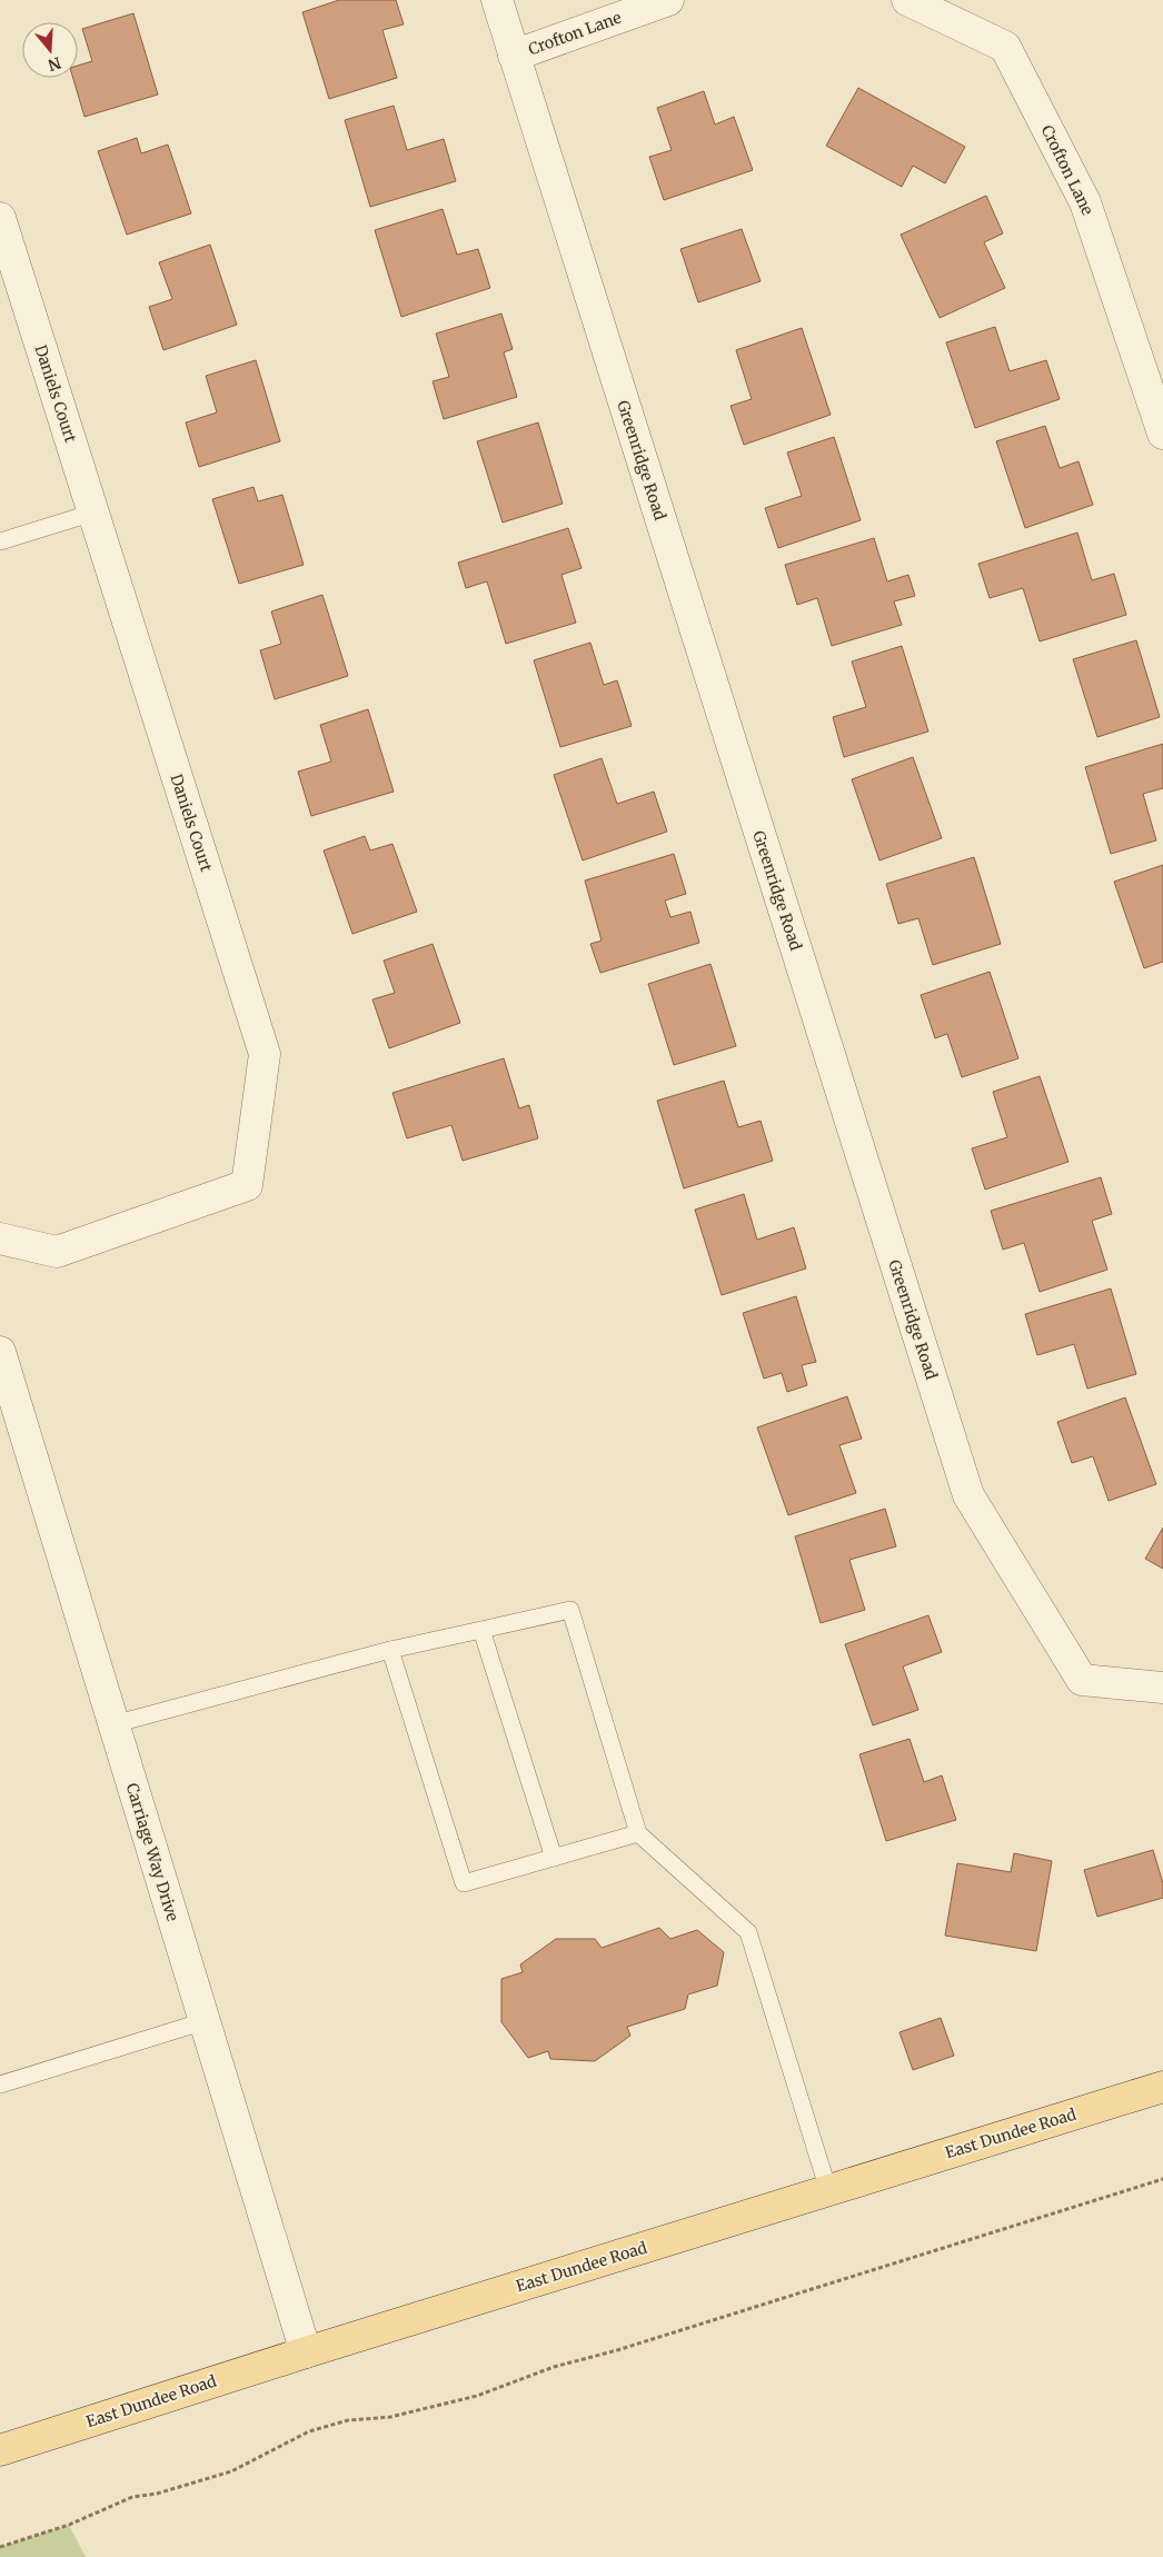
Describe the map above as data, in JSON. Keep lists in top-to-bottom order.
{
  "streets": {
    "main road": ["East Dundee Road"],
    "street": [
      "Crofton Lane",
      "Daniels Court",
      "Greenridge Road",
      "Carriage Way Drive"
    ]
  },
  "crossings": [
    ["Crofton Lane", "Greenridge Road"],
    ["Carriage Way Drive", "East Dundee Road"]
  ],
  "north": "bottom"
}
